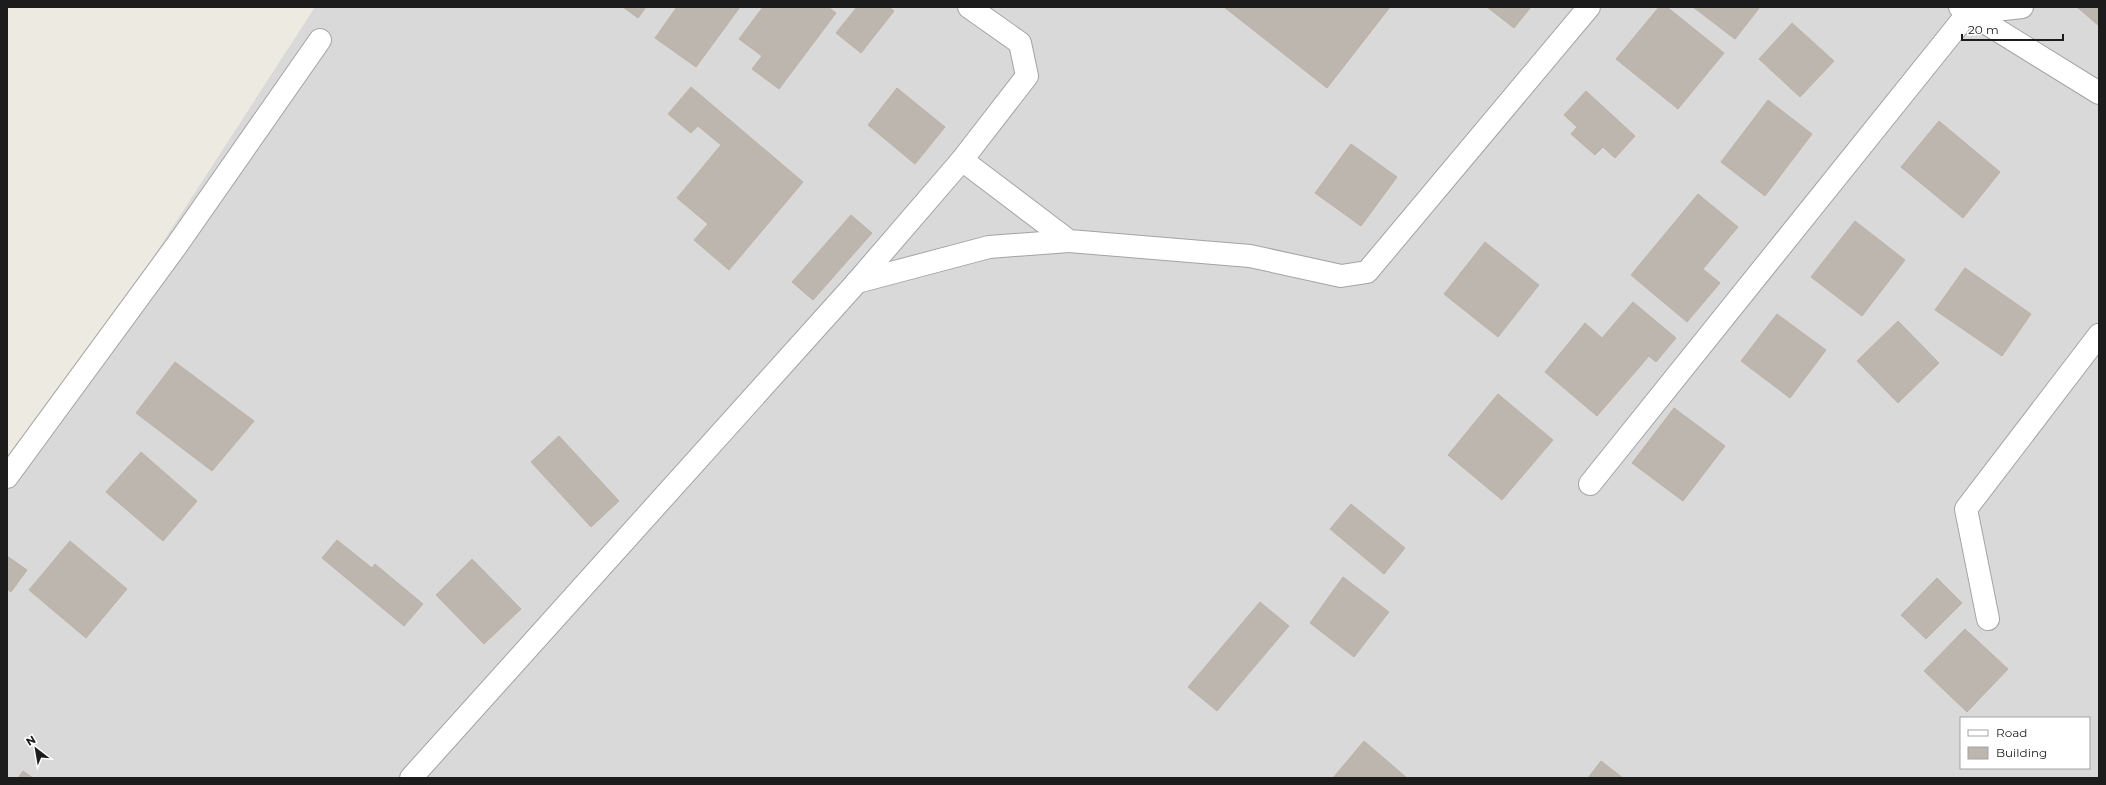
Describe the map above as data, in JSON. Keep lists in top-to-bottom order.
{
  "legend": ["Road", "Building"],
  "scale_bar": "20 m",
  "north": "top left"
}
